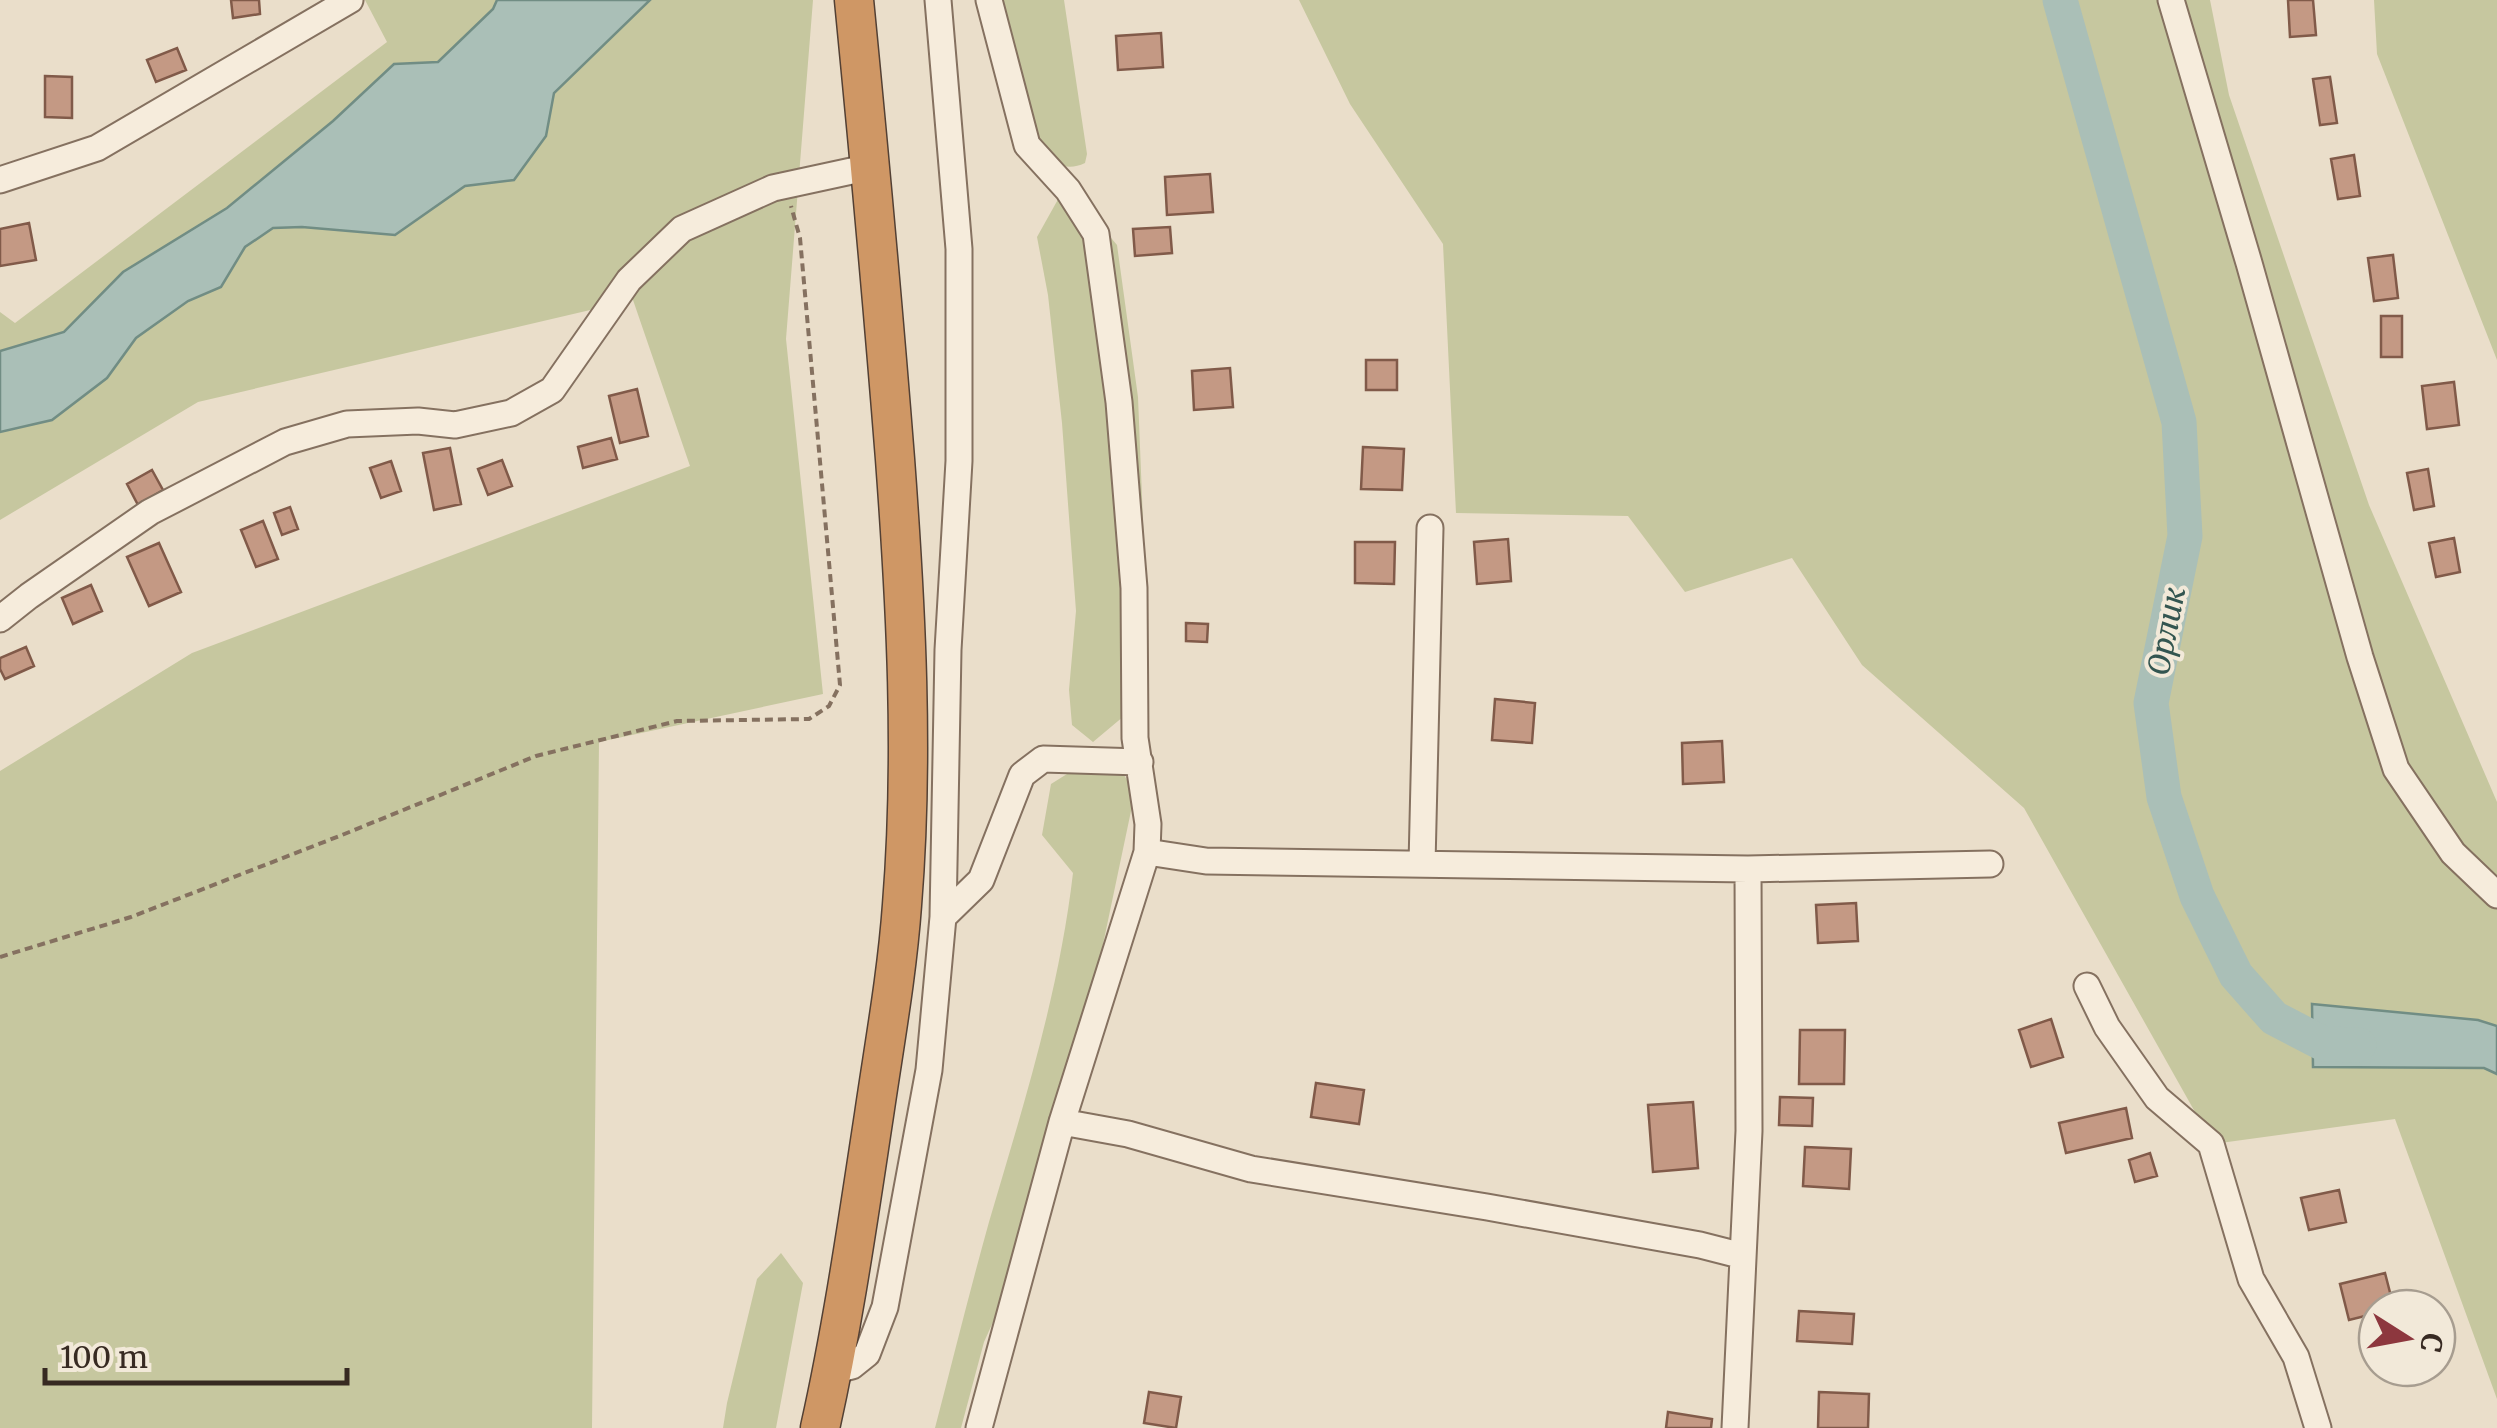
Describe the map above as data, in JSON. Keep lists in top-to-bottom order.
{
  "water": ["Орлик"],
  "scale_bar": "100 m",
  "north": "right"
}
